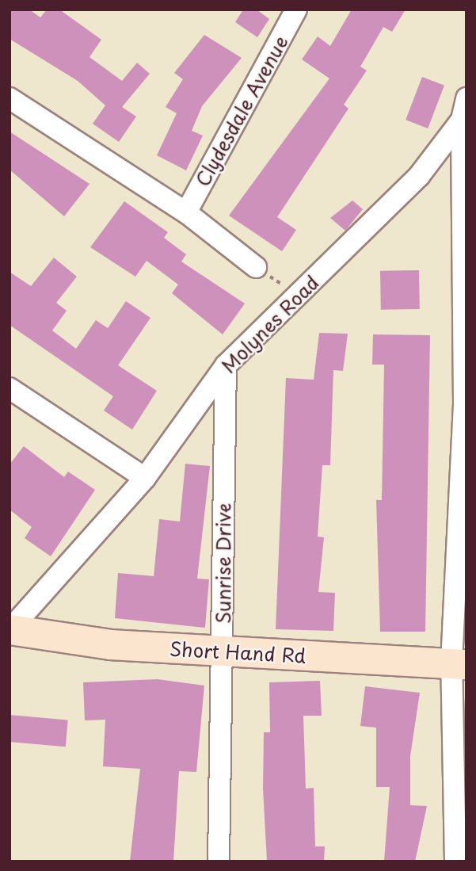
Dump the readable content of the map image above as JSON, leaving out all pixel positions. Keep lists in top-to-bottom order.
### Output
{
  "streets": {
    "main road": ["Short Hand Rd"],
    "street": ["Clydesdale Avenue", "Molynes Road", "Sunrise Drive"]
  },
  "crossings": [
    ["Molynes Road", "Sunrise Drive"],
    ["Molynes Road", "Short Hand Rd"],
    ["Sunrise Drive", "Short Hand Rd"]
  ]
}
